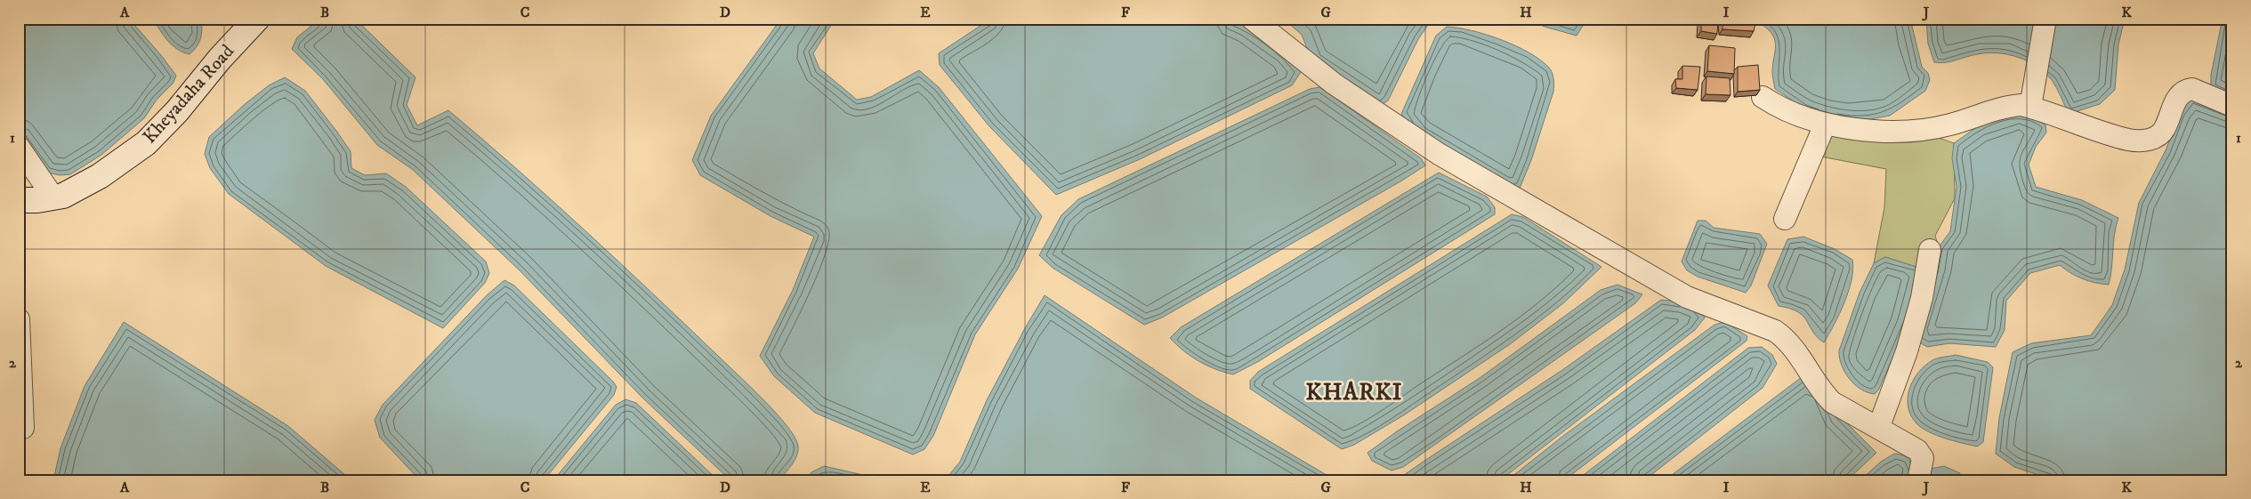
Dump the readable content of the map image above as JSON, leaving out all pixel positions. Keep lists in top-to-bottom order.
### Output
{
  "streets": {
    "main road": ["Kheyadaha Road"]
  },
  "districts": ["KHARKI"],
  "grid": {
    "columns": [
      "A",
      "B",
      "C",
      "D",
      "E",
      "F",
      "G",
      "H",
      "I",
      "J",
      "K"
    ],
    "rows": ["1", "2"]
  }
}
